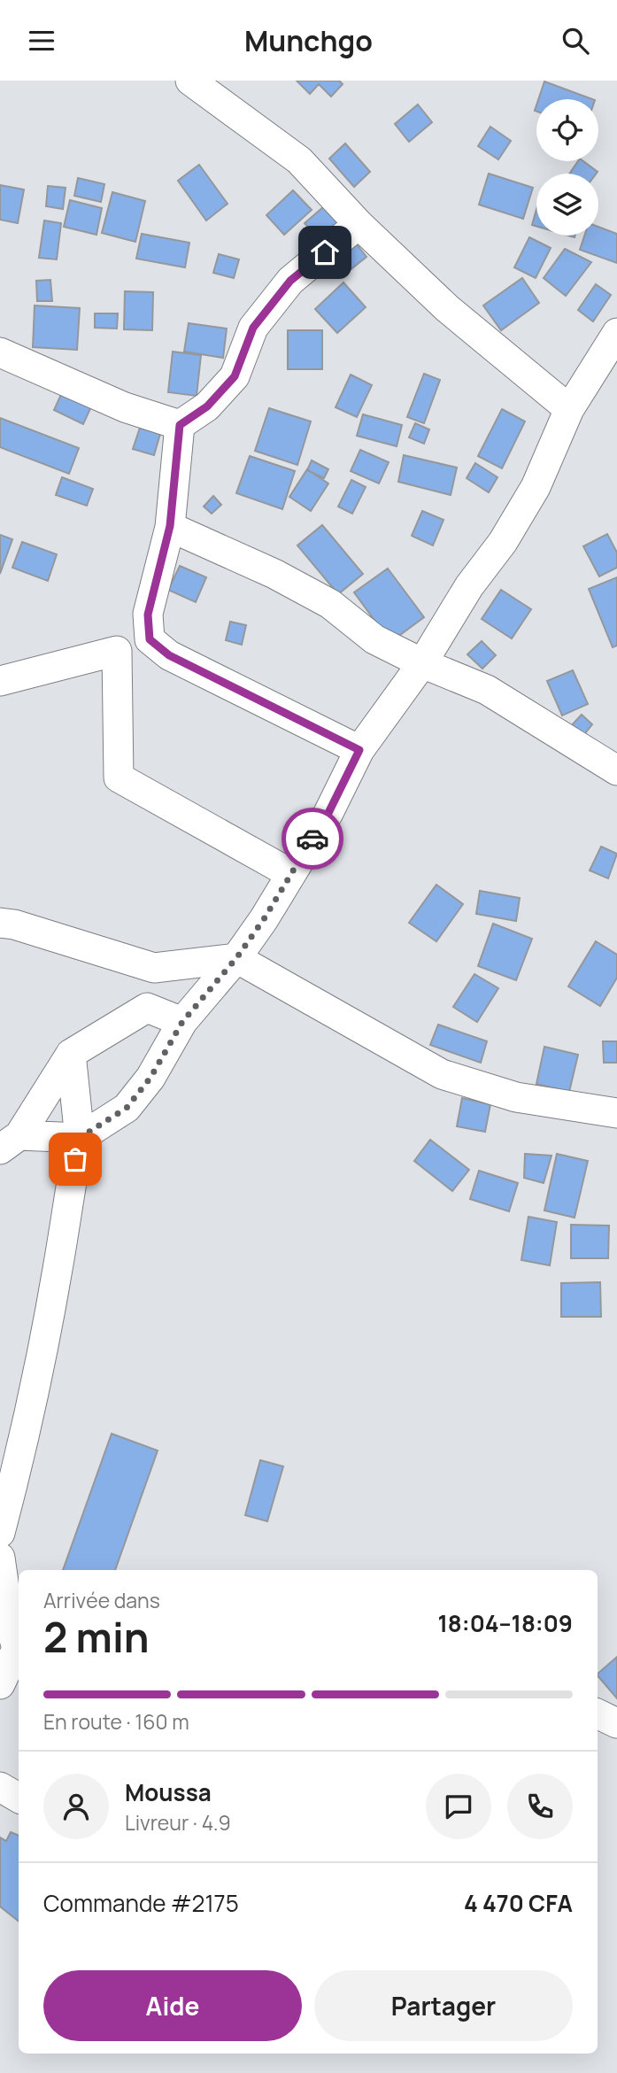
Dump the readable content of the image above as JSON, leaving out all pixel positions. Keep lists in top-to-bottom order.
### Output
{
  "page": {
    "header": "Munchgo",
    "heading": ["2 min", "Arrivée dans", "18:04–18:09"],
    "panel": [
      "Moussa",
      "Livreur · 4.9",
      "Commande #2175",
      "4 470 CFA"
    ],
    "bar": "En route · 160 m",
    "buttons": ["Aide", "Partager"]
  }
}
